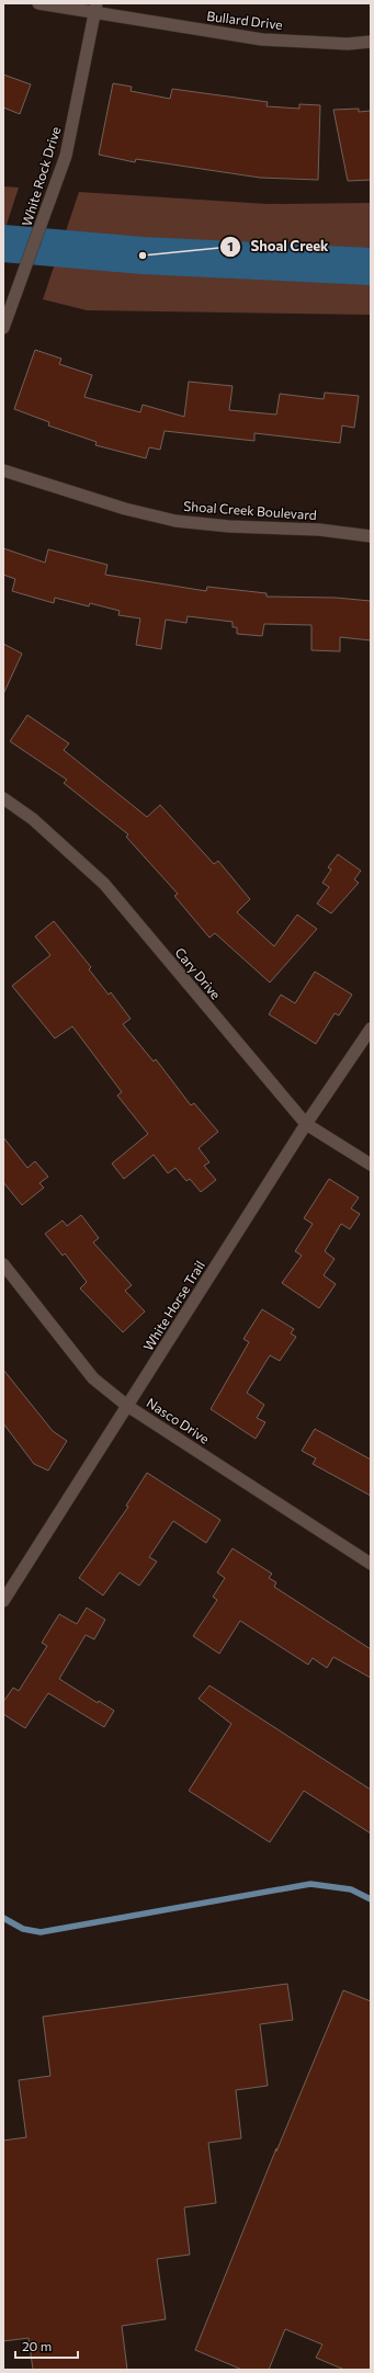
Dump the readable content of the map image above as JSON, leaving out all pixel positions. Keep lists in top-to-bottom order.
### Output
{
  "streets": {
    "street": [
      "Bullard Drive",
      "White Rock Drive",
      "Shoal Creek Boulevard",
      "Cary Drive",
      "White Horse Trail",
      "Nasco Drive"
    ]
  },
  "crossings": [
    ["Bullard Drive", "White Rock Drive"],
    ["Cary Drive", "White Horse Trail"],
    ["White Horse Trail", "Nasco Drive"]
  ],
  "places": ["Shoal Creek"],
  "scale_bar": "20 m"
}
